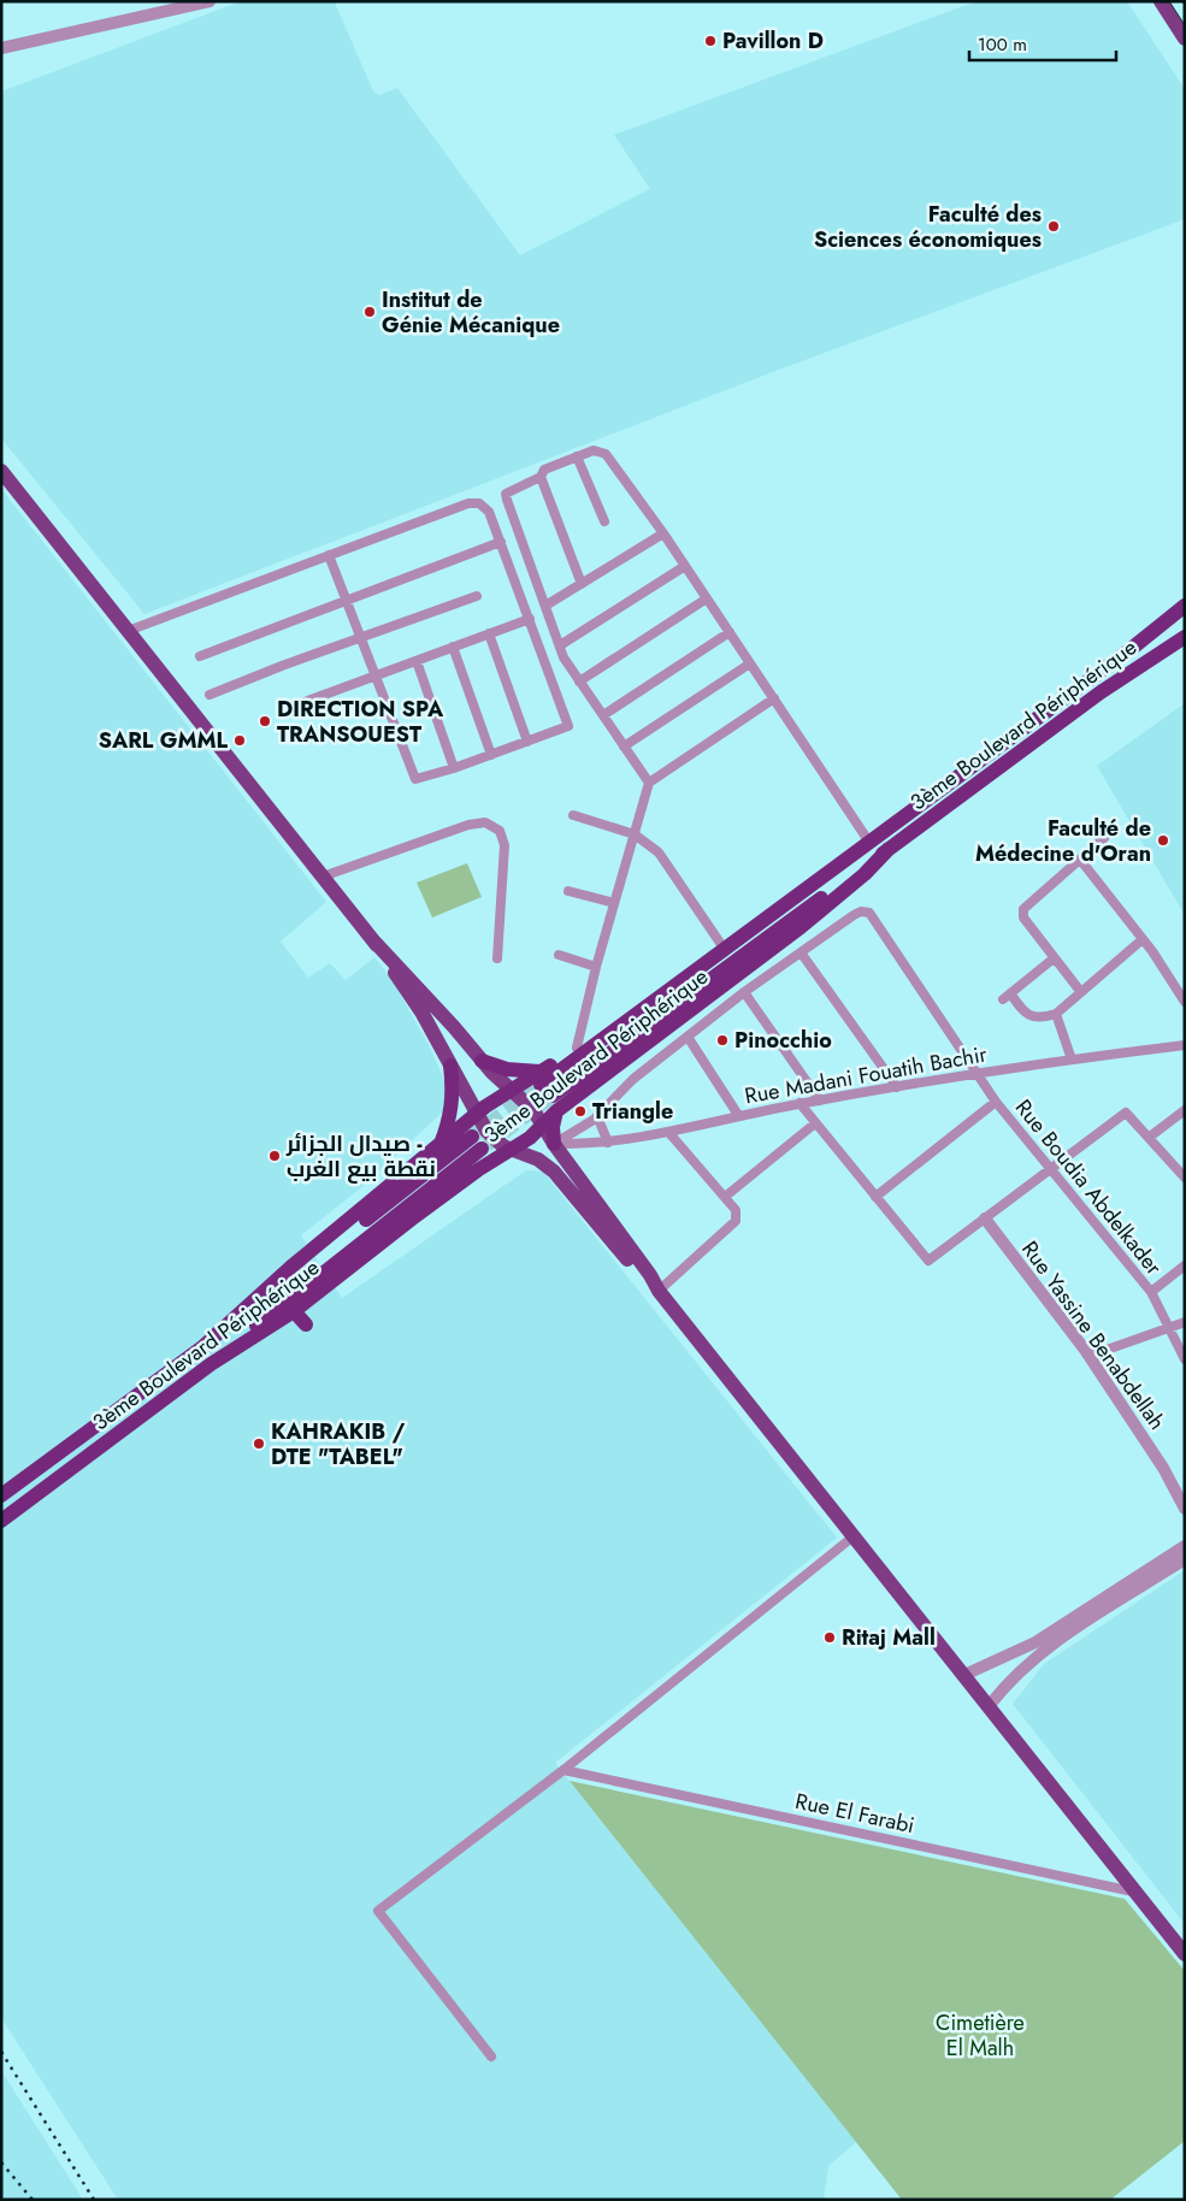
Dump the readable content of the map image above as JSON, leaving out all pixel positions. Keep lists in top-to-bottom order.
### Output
{
  "streets": {
    "highway": ["3ème Boulevard Périphérique"],
    "street": [
      "Rue Madani Fouatih Bachir",
      "Rue Boudia Abdelkader",
      "Rue Yassine Benabdellah",
      "Rue El Farabi"
    ]
  },
  "crossings": [
    ["Rue Madani Fouatih Bachir", "Rue Boudia Abdelkader"]
  ],
  "parks": ["Cimetière El Malh"],
  "places": [
    "Pavillon D",
    "Faculté des Sciences économiques",
    "Institut de Génie Mécanique",
    "DIRECTION SPA TRANSOUEST",
    "SARL GMML",
    "Faculté de Médecine d'Oran",
    "Pinocchio",
    "Triangle",
    "صيدال الجزائر - نقطة بيع الغرب",
    "KAHRAKIB / DTE \"TABEL\"",
    "Ritaj Mall"
  ],
  "scale_bar": "100 m"
}
